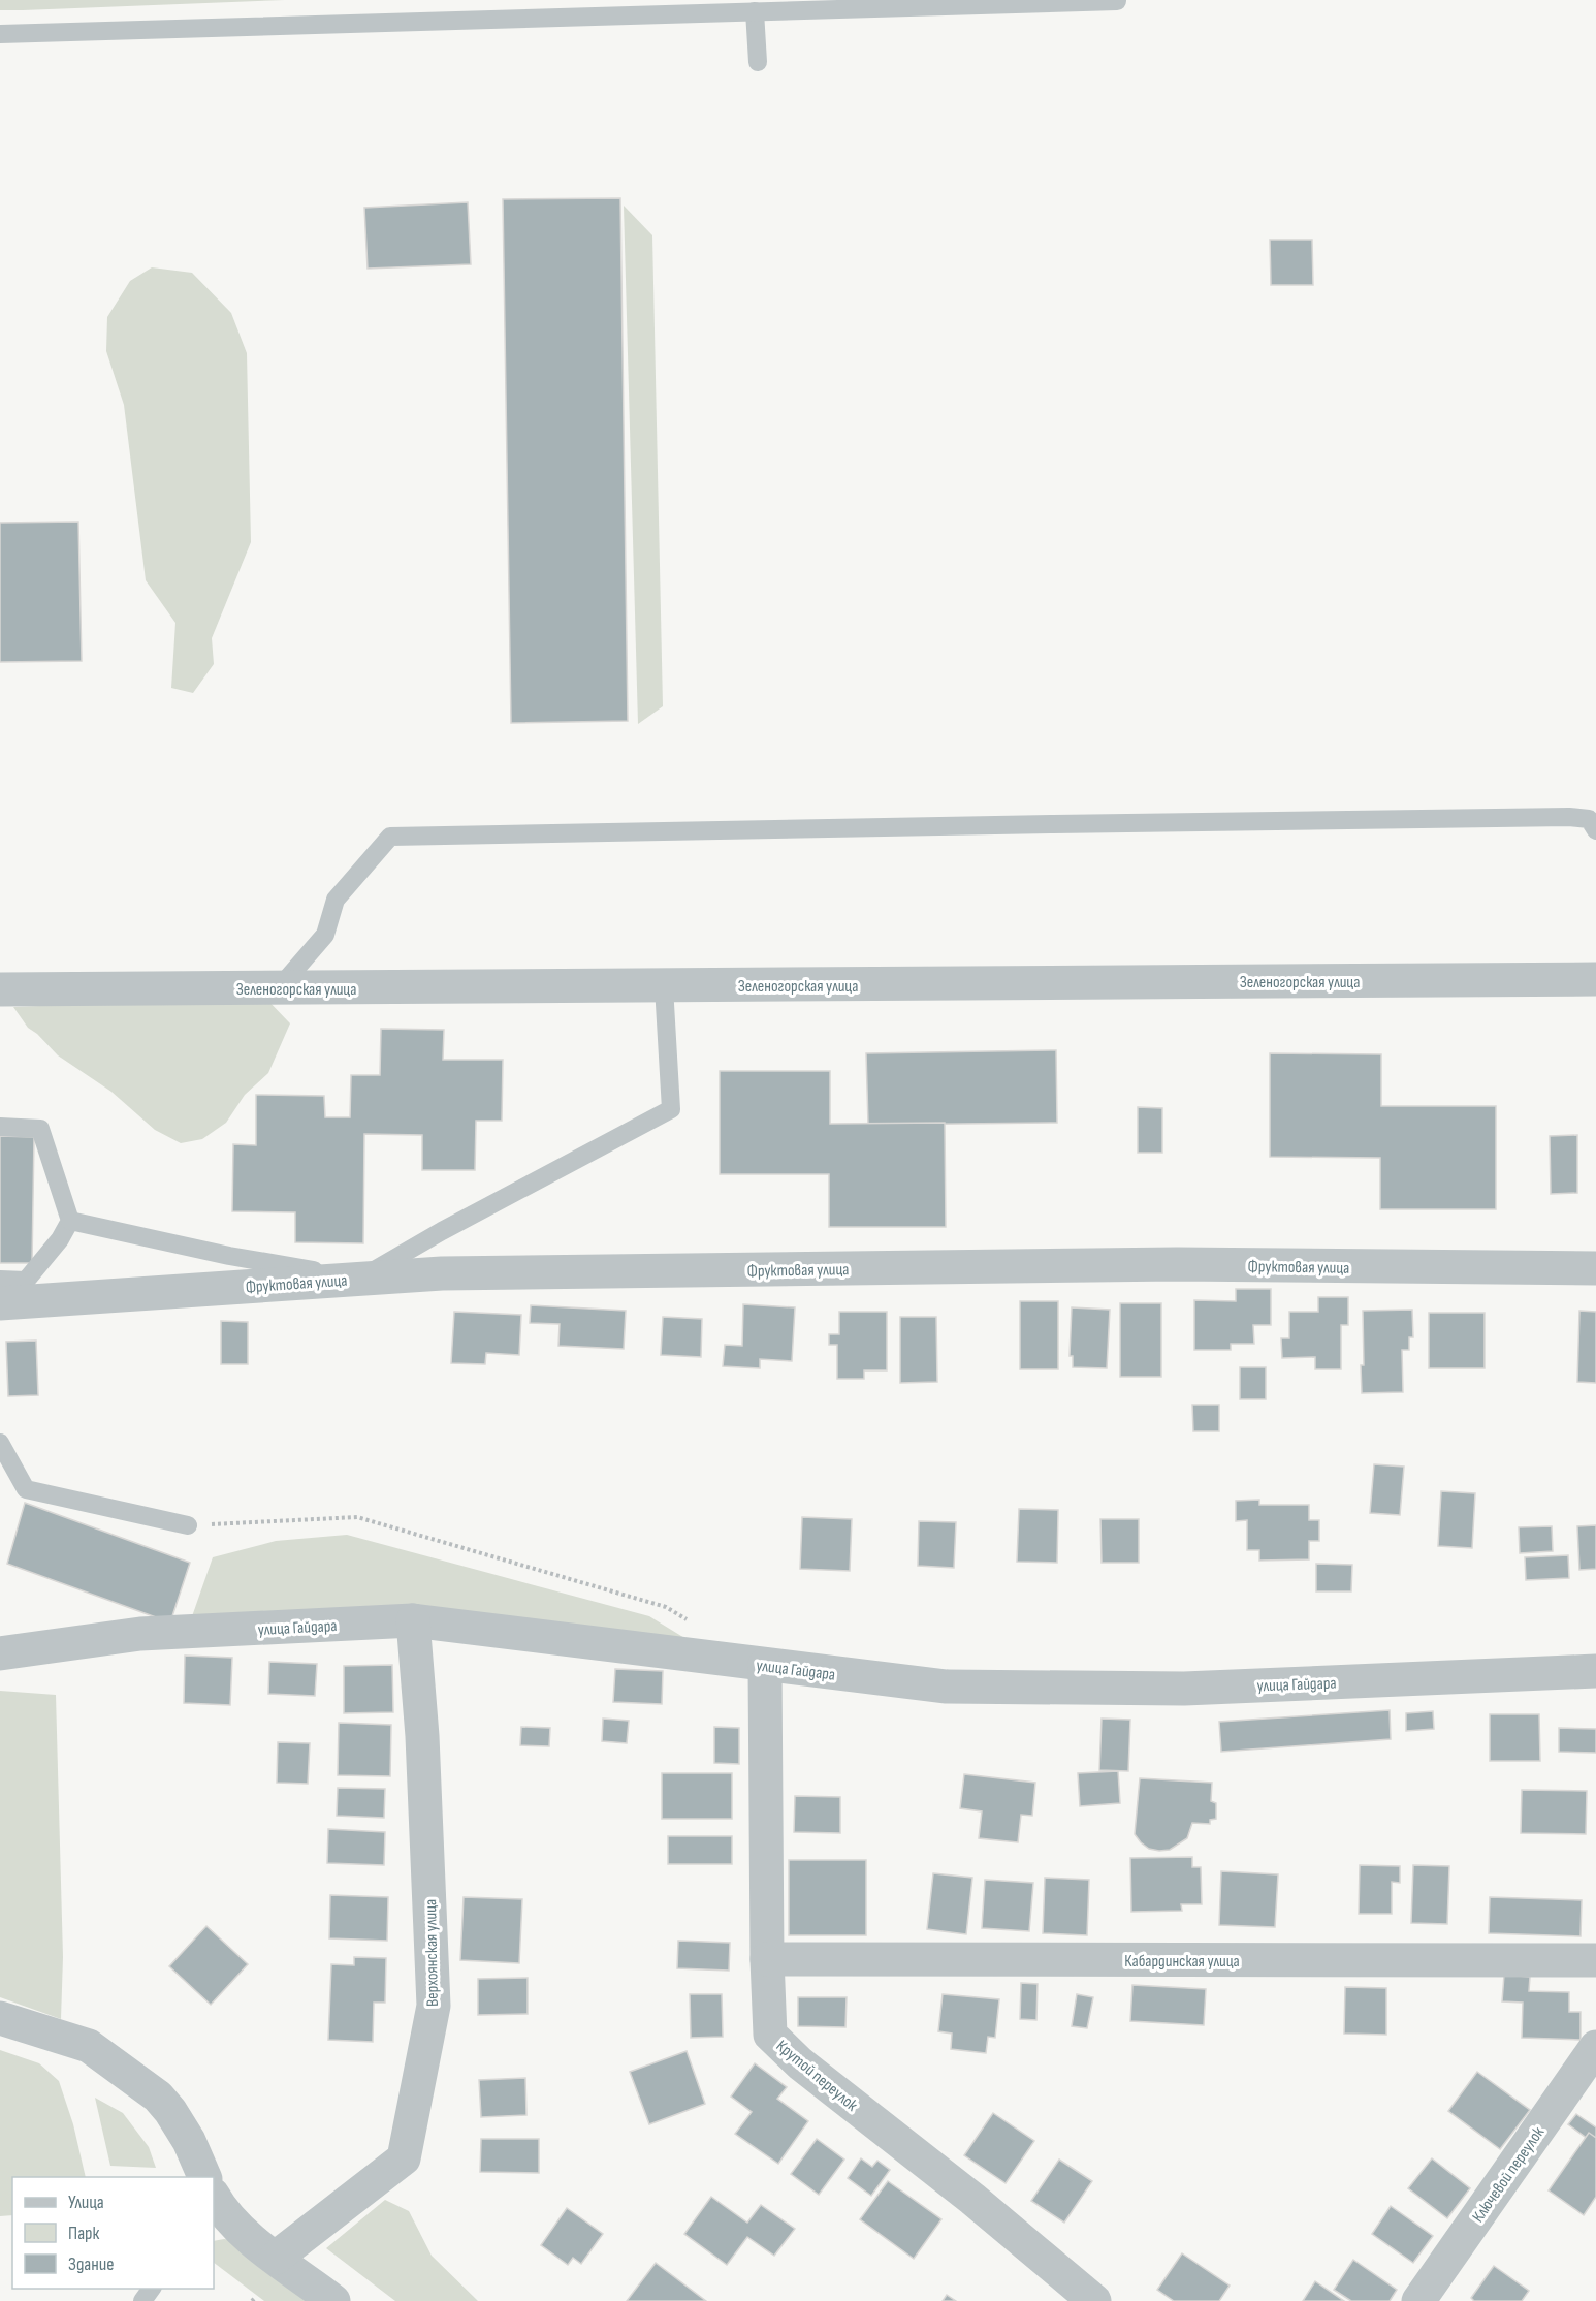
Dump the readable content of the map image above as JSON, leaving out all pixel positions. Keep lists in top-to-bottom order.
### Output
{
  "streets": {
    "street": [
      "Зеленогорская улица",
      "Фруктовая улица",
      "улица Гайдара",
      "Верхоянская улица",
      "Кабардинская улица",
      "Крутой переулок",
      "Ключевой переулок"
    ]
  },
  "crossings": [
    ["улица Гайдара", "Верхоянская улица"],
    ["улица Гайдара", "Крутой переулок"],
    ["Кабардинская улица", "Крутой переулок"]
  ],
  "legend": ["Улица", "Парк", "Здание"]
}
